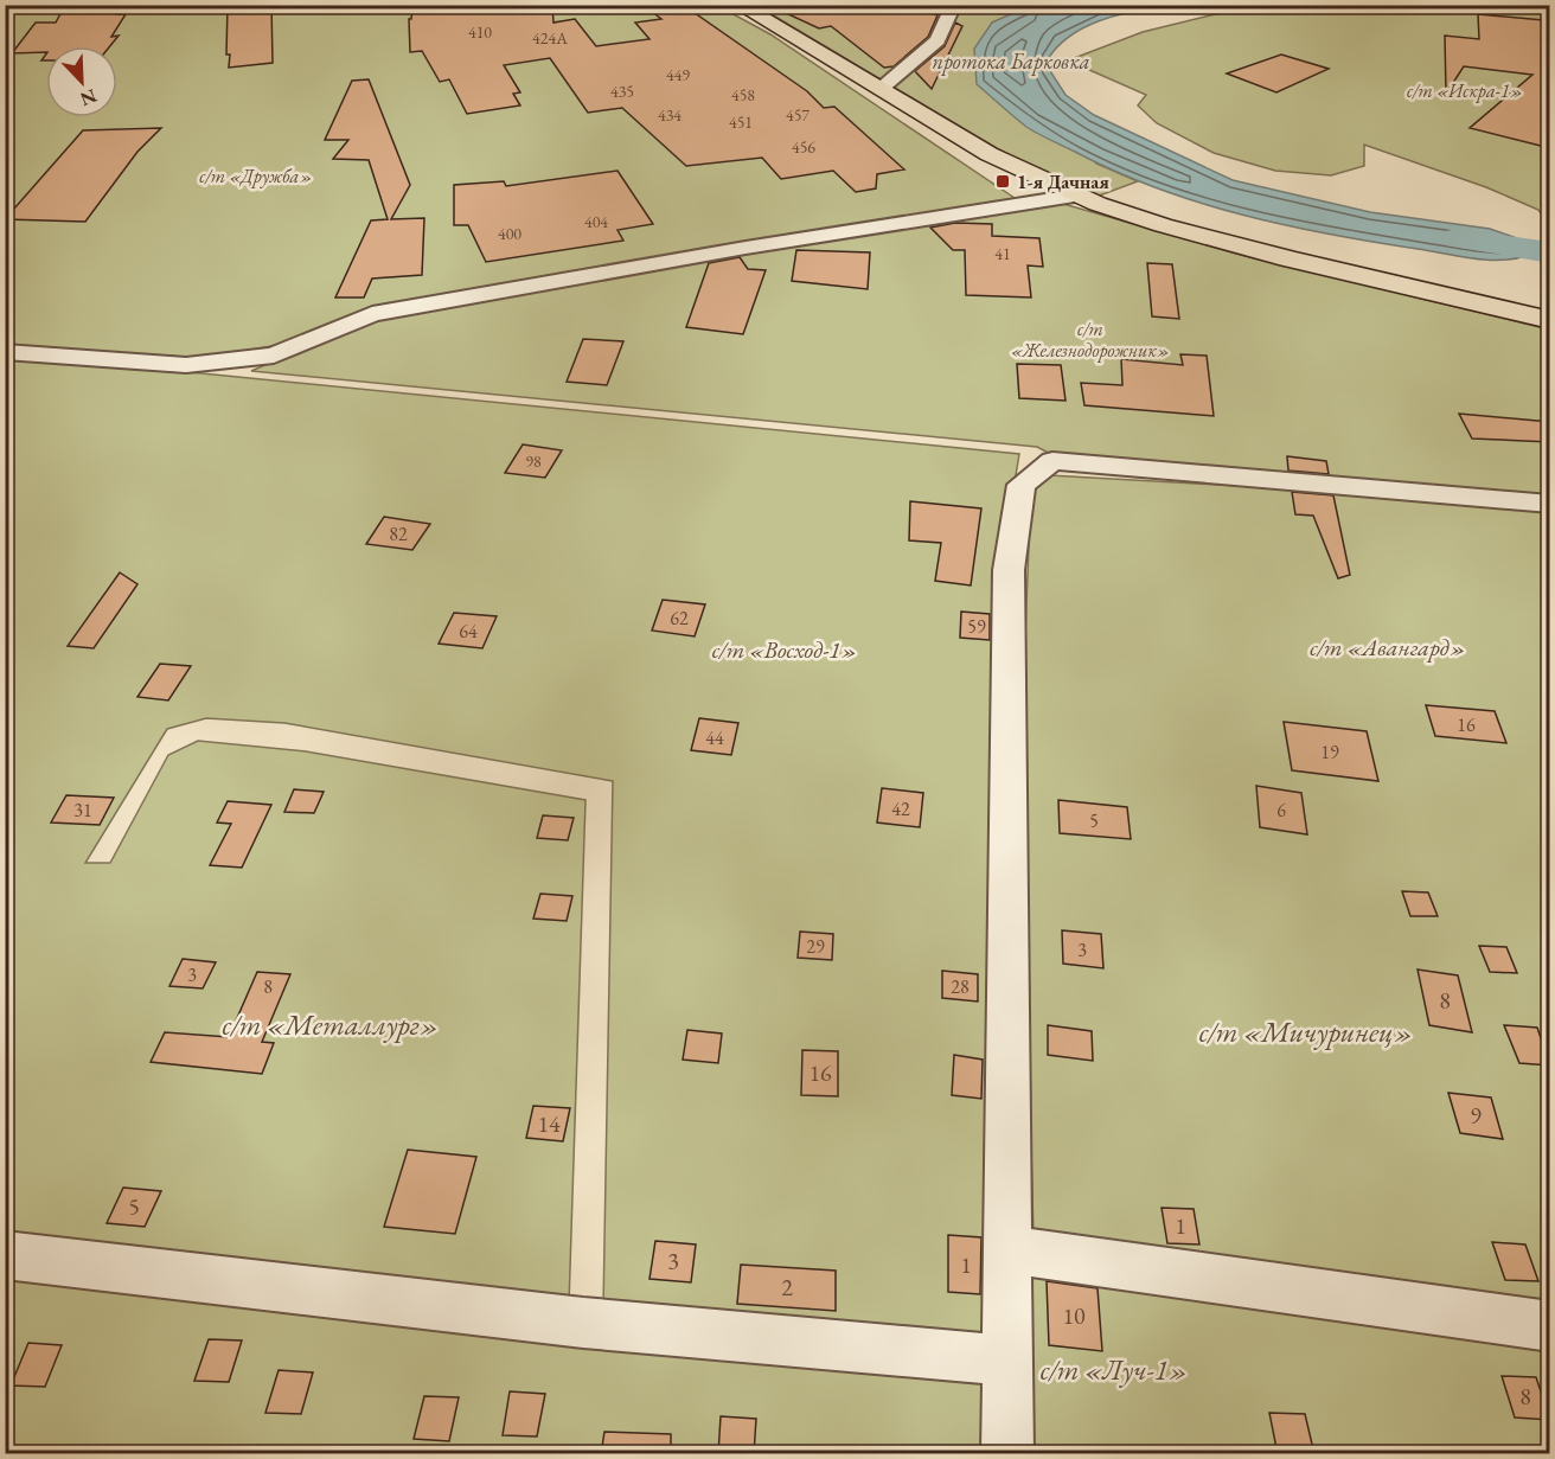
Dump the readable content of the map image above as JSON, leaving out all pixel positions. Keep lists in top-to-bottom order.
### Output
{
  "water": ["протока Барковка"],
  "parks": [
    "с/т «Искра-1»",
    "с/т «Дружба»",
    "с/т «Железнодорожник»",
    "с/т «Авангард»",
    "с/т «Восход-1»",
    "с/т «Металлург»",
    "с/т «Мичуринец»",
    "с/т «Луч-1»"
  ],
  "places": {
    "transit": ["1-я Дачная"]
  },
  "house_numbers": [
    "410",
    "424А",
    "449",
    "435",
    "458",
    "434",
    "457",
    "451",
    "456",
    "404",
    "400",
    "41",
    "98",
    "82",
    "62",
    "59",
    "64",
    "16",
    "44",
    "19",
    "42",
    "31",
    "6",
    "5",
    "29",
    "3",
    "3",
    "8",
    "28",
    "8",
    "16",
    "9",
    "14",
    "5",
    "1",
    "3",
    "1",
    "2",
    "10",
    "8"
  ],
  "north": "bottom right"
}
